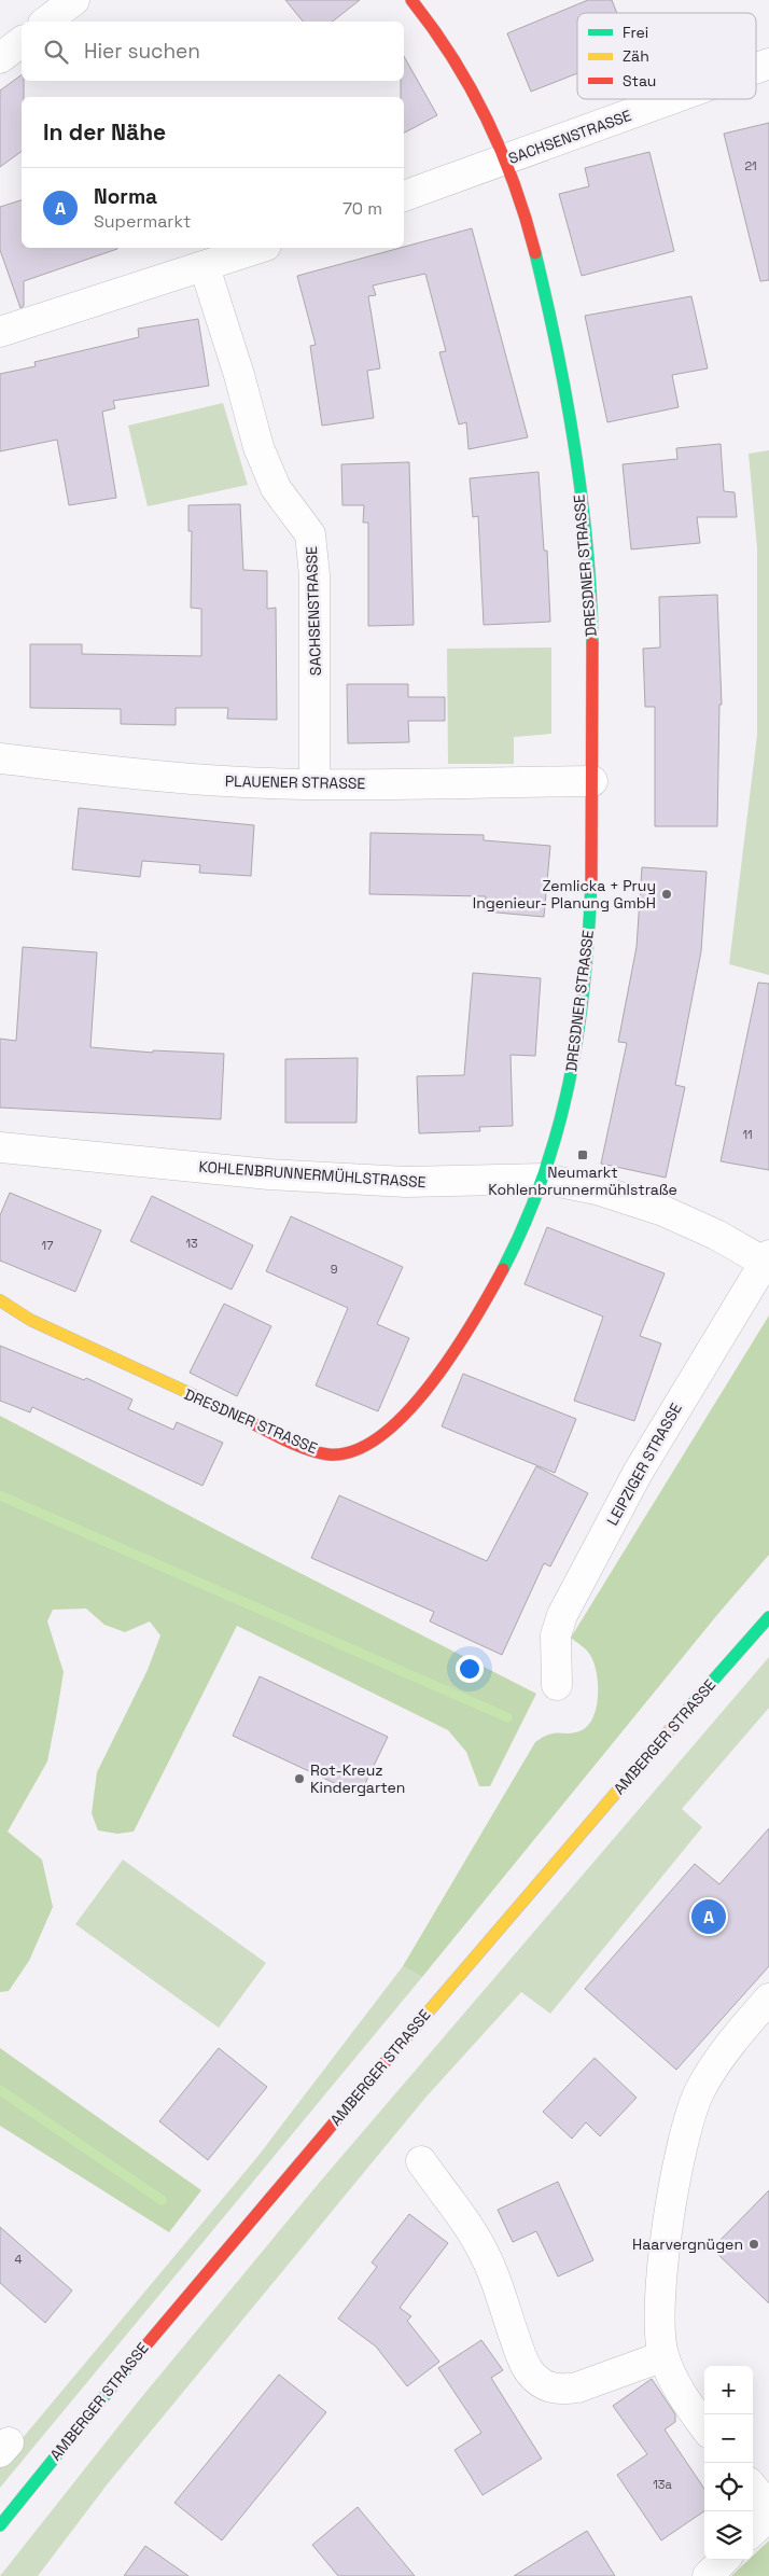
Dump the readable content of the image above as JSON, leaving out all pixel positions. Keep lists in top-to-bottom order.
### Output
{
  "streets": {
    "street": [
      "SACHSENSTRASSE",
      "DRESDNER STRASSE",
      "PLAUENER STRASSE",
      "KOHLENBRUNNERMÜHLSTRASSE",
      "LEIPZIGER STRASSE",
      "AMBERGER STRASSE"
    ]
  },
  "crossings": [
    ["SACHSENSTRASSE", "DRESDNER STRASSE"],
    ["SACHSENSTRASSE", "PLAUENER STRASSE"],
    ["DRESDNER STRASSE", "PLAUENER STRASSE"],
    ["DRESDNER STRASSE", "KOHLENBRUNNERMÜHLSTRASSE"],
    ["KOHLENBRUNNERMÜHLSTRASSE", "LEIPZIGER STRASSE"]
  ],
  "places": {
    "other": ["Zemlicka + Pruy Ingenieur- Planung GmbH", "Rot-Kreuz Kindergarten", "Haarvergnügen"],
    "transit": ["Neumarkt Kohlenbrunnermühlstraße"]
  },
  "house_numbers": [
    "21",
    "11",
    "13",
    "17",
    "9",
    "4",
    "13a"
  ],
  "legend": ["Frei", "Zäh", "Stau"],
  "page": {
    "search": "Hier suchen",
    "heading": "In der Nähe",
    "list": [
      {
        "mark": "A",
        "name": "Norma",
        "note": "Supermarkt",
        "value": "70 m"
      }
    ],
    "pins": "A",
    "map_buttons": ["+", "−"]
  }
}
